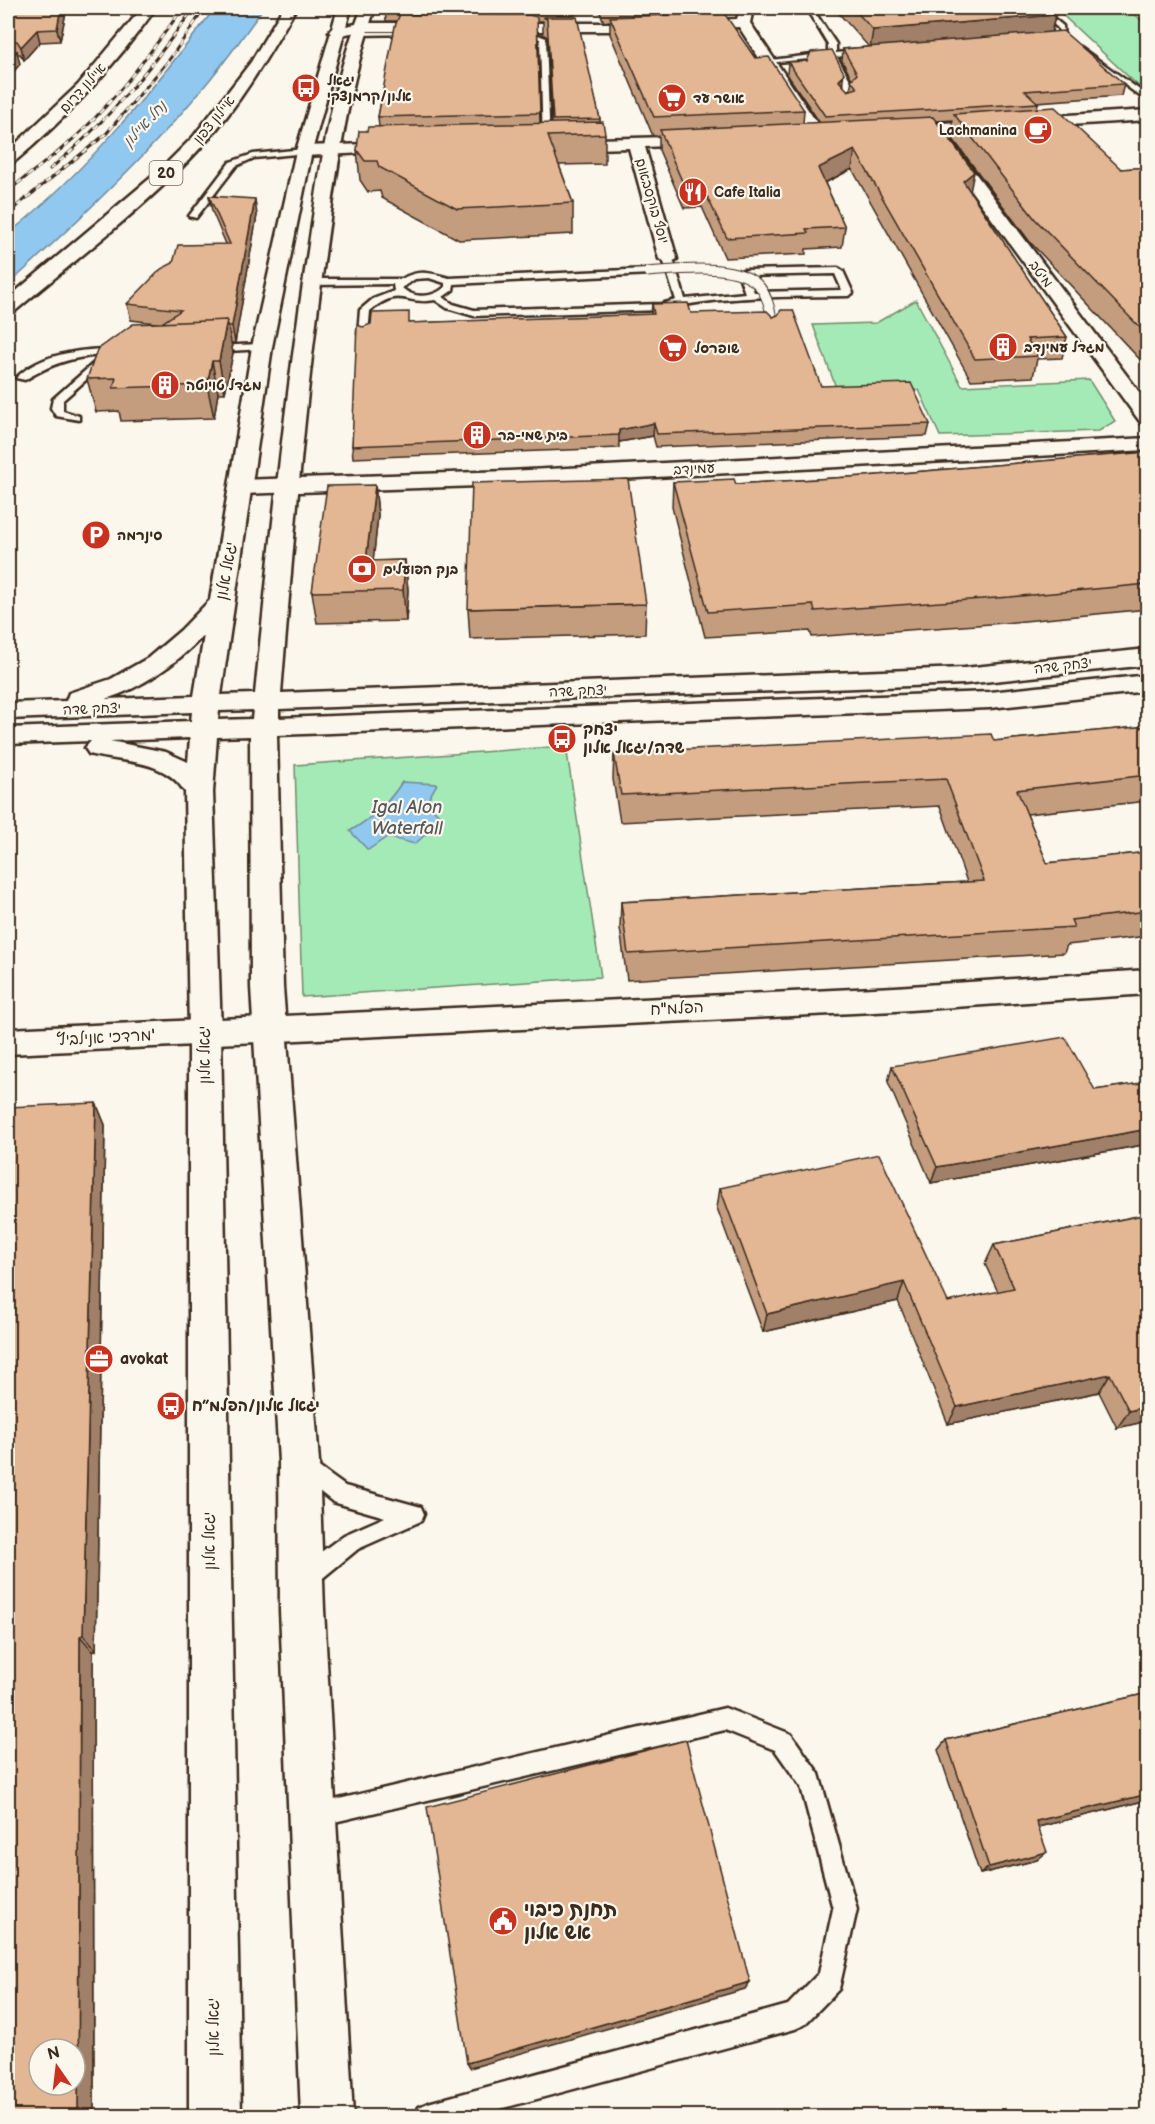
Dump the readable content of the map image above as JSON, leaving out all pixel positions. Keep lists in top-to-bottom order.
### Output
{
  "streets": {
    "main road": [
      "איילון דרום",
      "איילון צפון",
      "20",
      "יוסף בוקסבאום",
      "מיטב",
      "עמינדב",
      "יגאל אלון",
      "יצחק שדה",
      "הפלמ\"ח",
      "מרדכי אנילביץ'"
    ]
  },
  "crossings": [
    ["עמינדב", "יגאל אלון"],
    ["יגאל אלון", "יצחק שדה"],
    ["יגאל אלון", "הפלמ\"ח"],
    ["יגאל אלון", "מרדכי אנילביץ'"],
    ["הפלמ\"ח", "מרדכי אנילביץ'"]
  ],
  "water": ["נחל איילון", "Igal Alon Waterfall"],
  "places": {
    "bus stop": ["יגאל אלון/קרמנצקי", "יצחק שדה/יגאל אלון", "יגאל אלון/הפלמ״ח"],
    "supermarket": ["אושר עד", "שופרסל"],
    "cafe": ["Lachmanina"],
    "restaurant": ["Cafe Italia"],
    "building": ["מגדל עמינדב", "מגדל טויוטה", "בית שמי-בר"],
    "parking": ["סינרמה"],
    "bank": ["בנק הפועלים"],
    "office": ["avokat"],
    "public building": ["תחנת כיבוי אש אלון"]
  },
  "north": "top"
}
